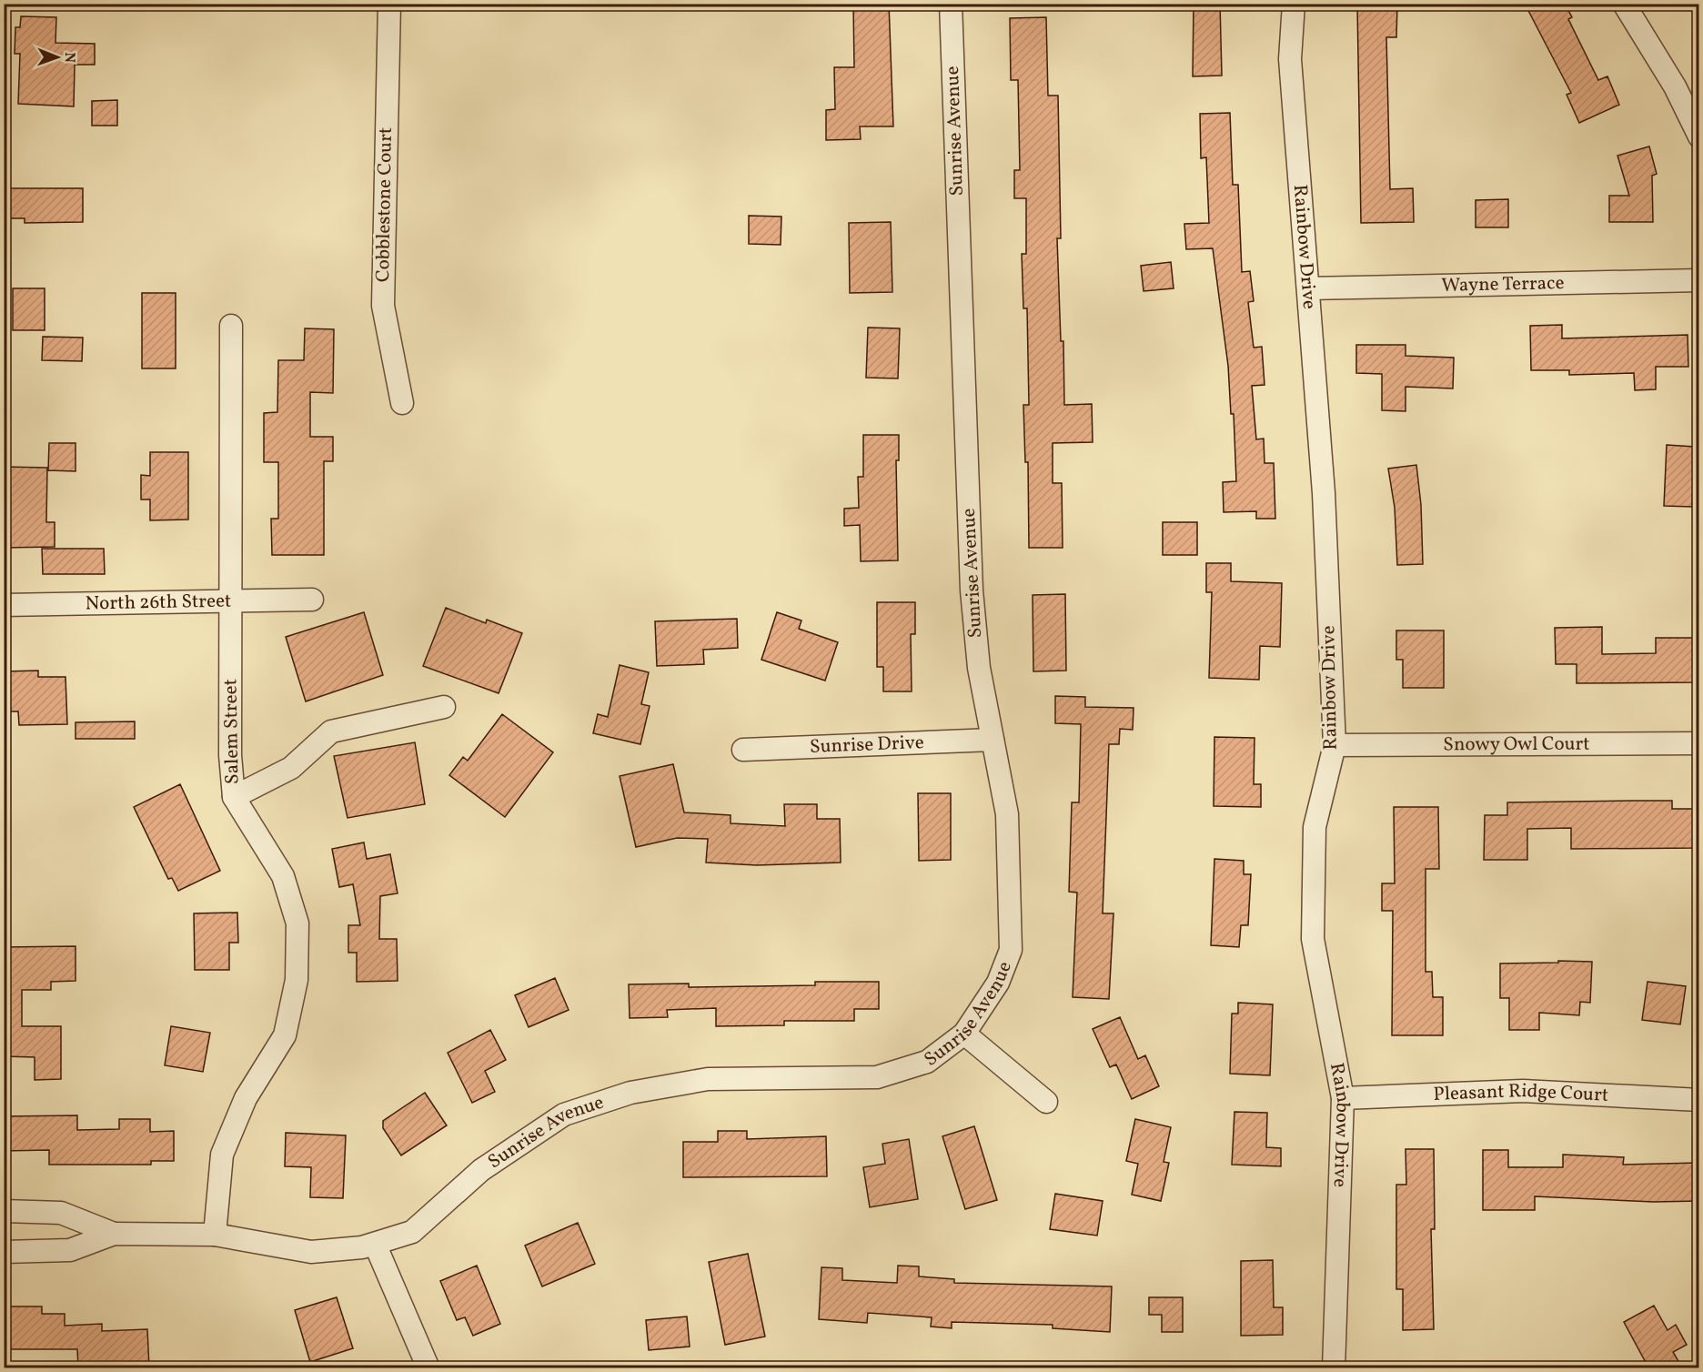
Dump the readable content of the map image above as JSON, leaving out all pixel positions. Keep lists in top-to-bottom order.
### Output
{
  "streets": {
    "street": [
      "Sunrise Avenue",
      "Cobblestone Court",
      "Rainbow Drive",
      "Wayne Terrace",
      "North 26th Street",
      "Salem Street",
      "Snowy Owl Court",
      "Sunrise Drive",
      "Pleasant Ridge Court"
    ]
  },
  "crossings": [
    ["Sunrise Avenue", "Salem Street"],
    ["Sunrise Avenue", "Sunrise Drive"],
    ["Rainbow Drive", "Wayne Terrace"],
    ["Rainbow Drive", "Snowy Owl Court"],
    ["Rainbow Drive", "Pleasant Ridge Court"],
    ["North 26th Street", "Salem Street"]
  ],
  "north": "right"
}
